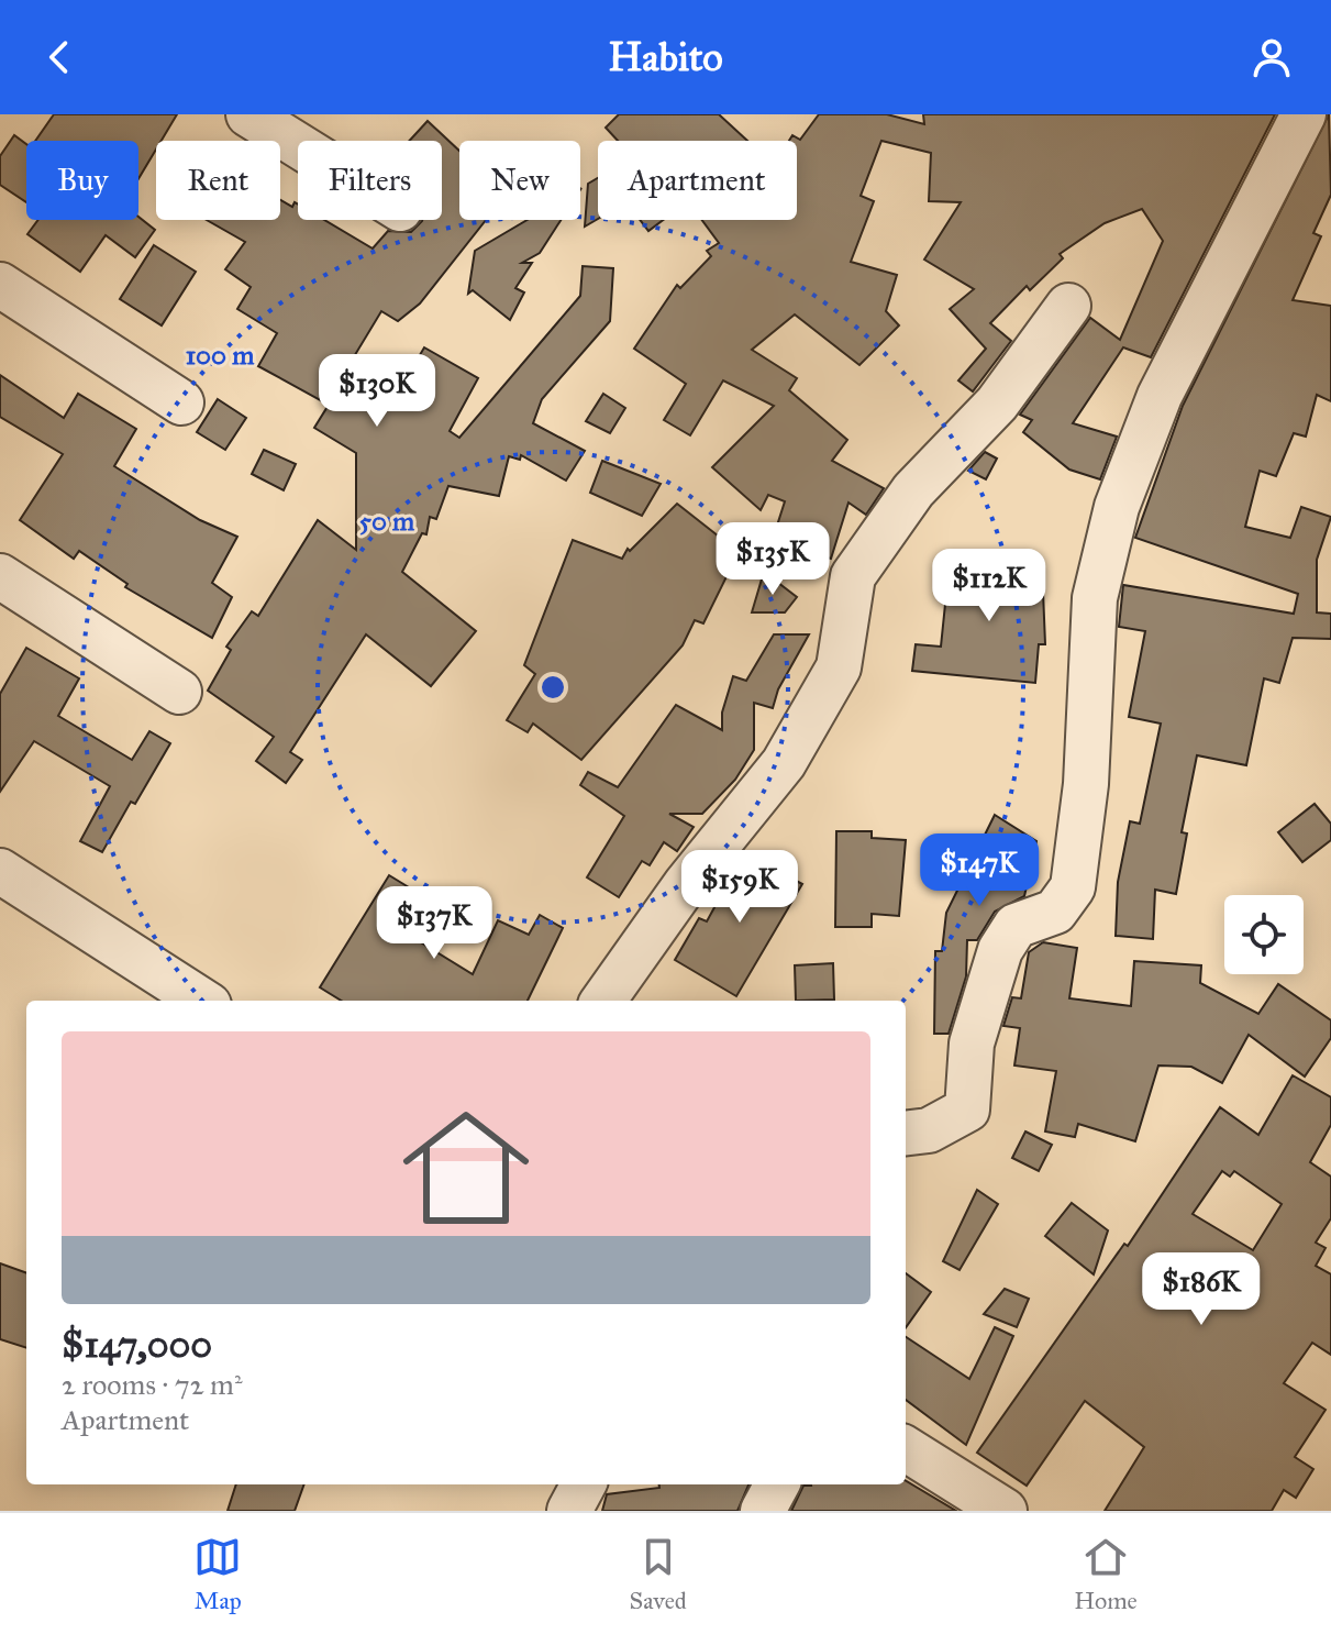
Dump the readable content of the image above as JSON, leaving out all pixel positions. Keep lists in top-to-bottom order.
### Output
{
  "page": {
    "header": "Habito",
    "chip": [
      "Buy",
      "Rent",
      "Filters",
      "New",
      "Apartment"
    ],
    "price": [
      "$130K",
      "$135K",
      "$112K",
      "$147K",
      "$159K",
      "$137K",
      "$186K"
    ],
    "list": [
      {
        "name": "$147,000",
        "note": "2 rooms · 72 m² · Apartment"
      }
    ],
    "tabs": ["Map", "Saved", "Home"]
  },
  "rings": ["100 m", "50 m"]
}
